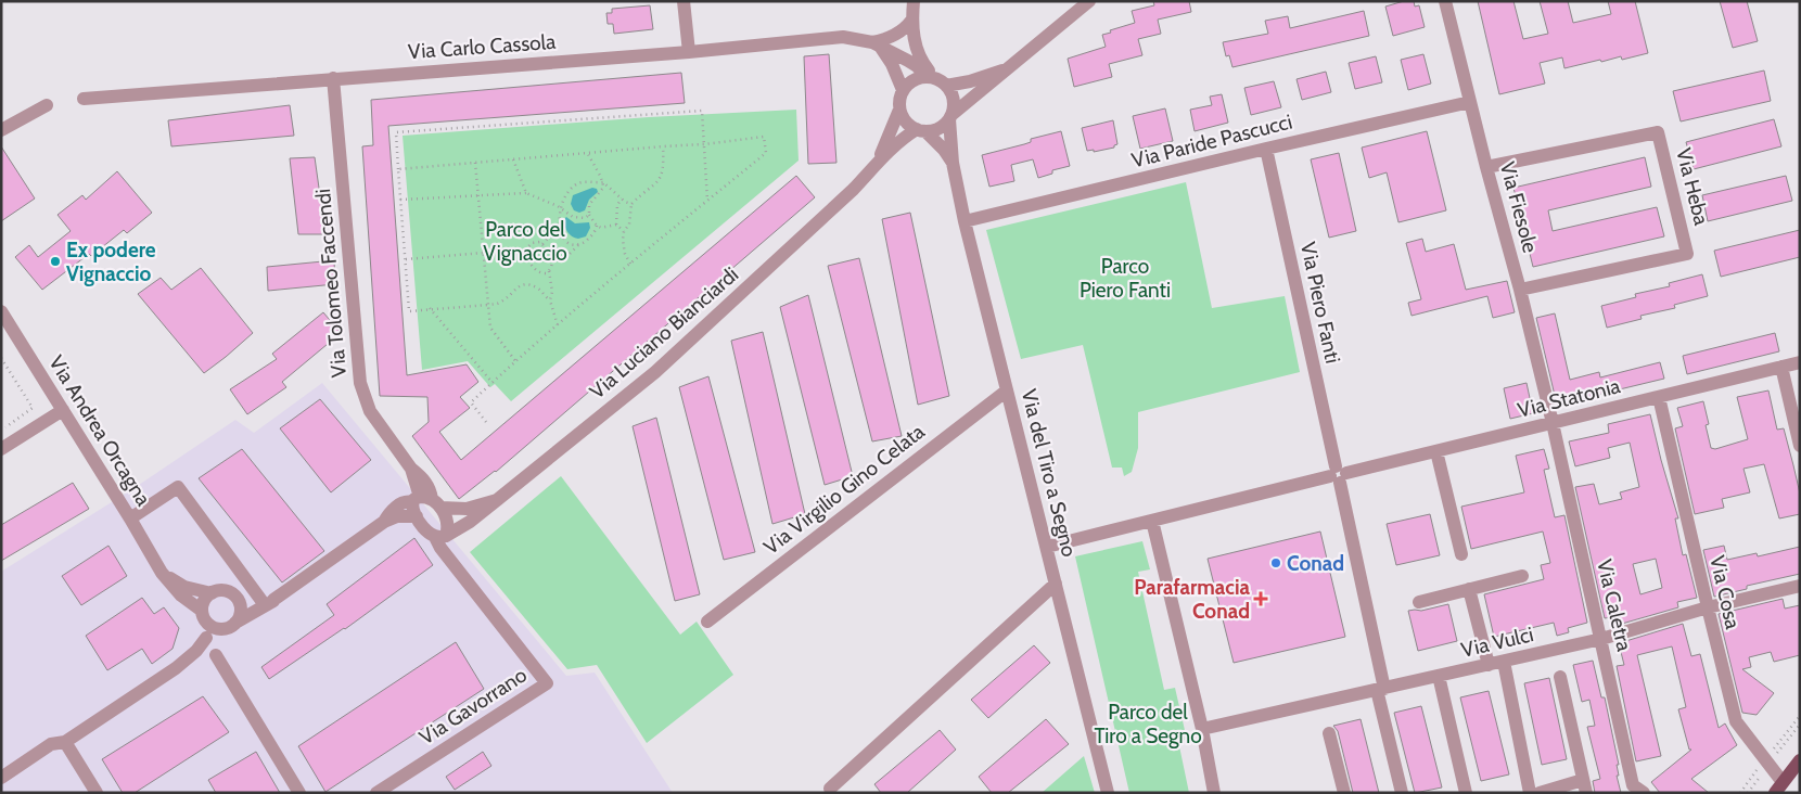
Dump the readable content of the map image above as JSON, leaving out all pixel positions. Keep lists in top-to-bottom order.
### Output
{
  "streets": {
    "street": [
      "Via Carlo Cassola",
      "Via Paride Pascucci",
      "Via Heba",
      "Via Fiesole",
      "Via Tolomeo Faccendi",
      "Via Piero Fanti",
      "Via Luciano Bianciardi",
      "Via Statonia",
      "Via Andrea Orcagna",
      "Via del Tiro a Segno",
      "Via Virgilio Gino Celata",
      "Via Cosa",
      "Via Caletra",
      "Via Vulci",
      "Via Gavorrano"
    ]
  },
  "crossings": [
    ["Via Carlo Cassola", "Via Tolomeo Faccendi"],
    ["Via Carlo Cassola", "Via del Tiro a Segno"],
    ["Via Paride Pascucci", "Via Fiesole"],
    ["Via Paride Pascucci", "Via Piero Fanti"],
    ["Via Paride Pascucci", "Via del Tiro a Segno"],
    ["Via Heba", "Via Fiesole"],
    ["Via Fiesole", "Via Statonia"],
    ["Via Fiesole", "Via Caletra"],
    ["Via Tolomeo Faccendi", "Via Luciano Bianciardi"],
    ["Via Piero Fanti", "Via Statonia"],
    ["Via Piero Fanti", "Via Vulci"],
    ["Via Luciano Bianciardi", "Via Gavorrano"],
    ["Via Statonia", "Via del Tiro a Segno"],
    ["Via Statonia", "Via Cosa"],
    ["Via Statonia", "Via Caletra"],
    ["Via del Tiro a Segno", "Via Virgilio Gino Celata"],
    ["Via Cosa", "Via Vulci"],
    ["Via Caletra", "Via Vulci"]
  ],
  "parks": ["Parco del Vignaccio", "Parco Piero Fanti", "Parco del Tiro a Segno"],
  "places": {
    "other": ["Ex podere Vignaccio", "Conad"],
    "health": ["Parafarmacia Conad"]
  }
}
